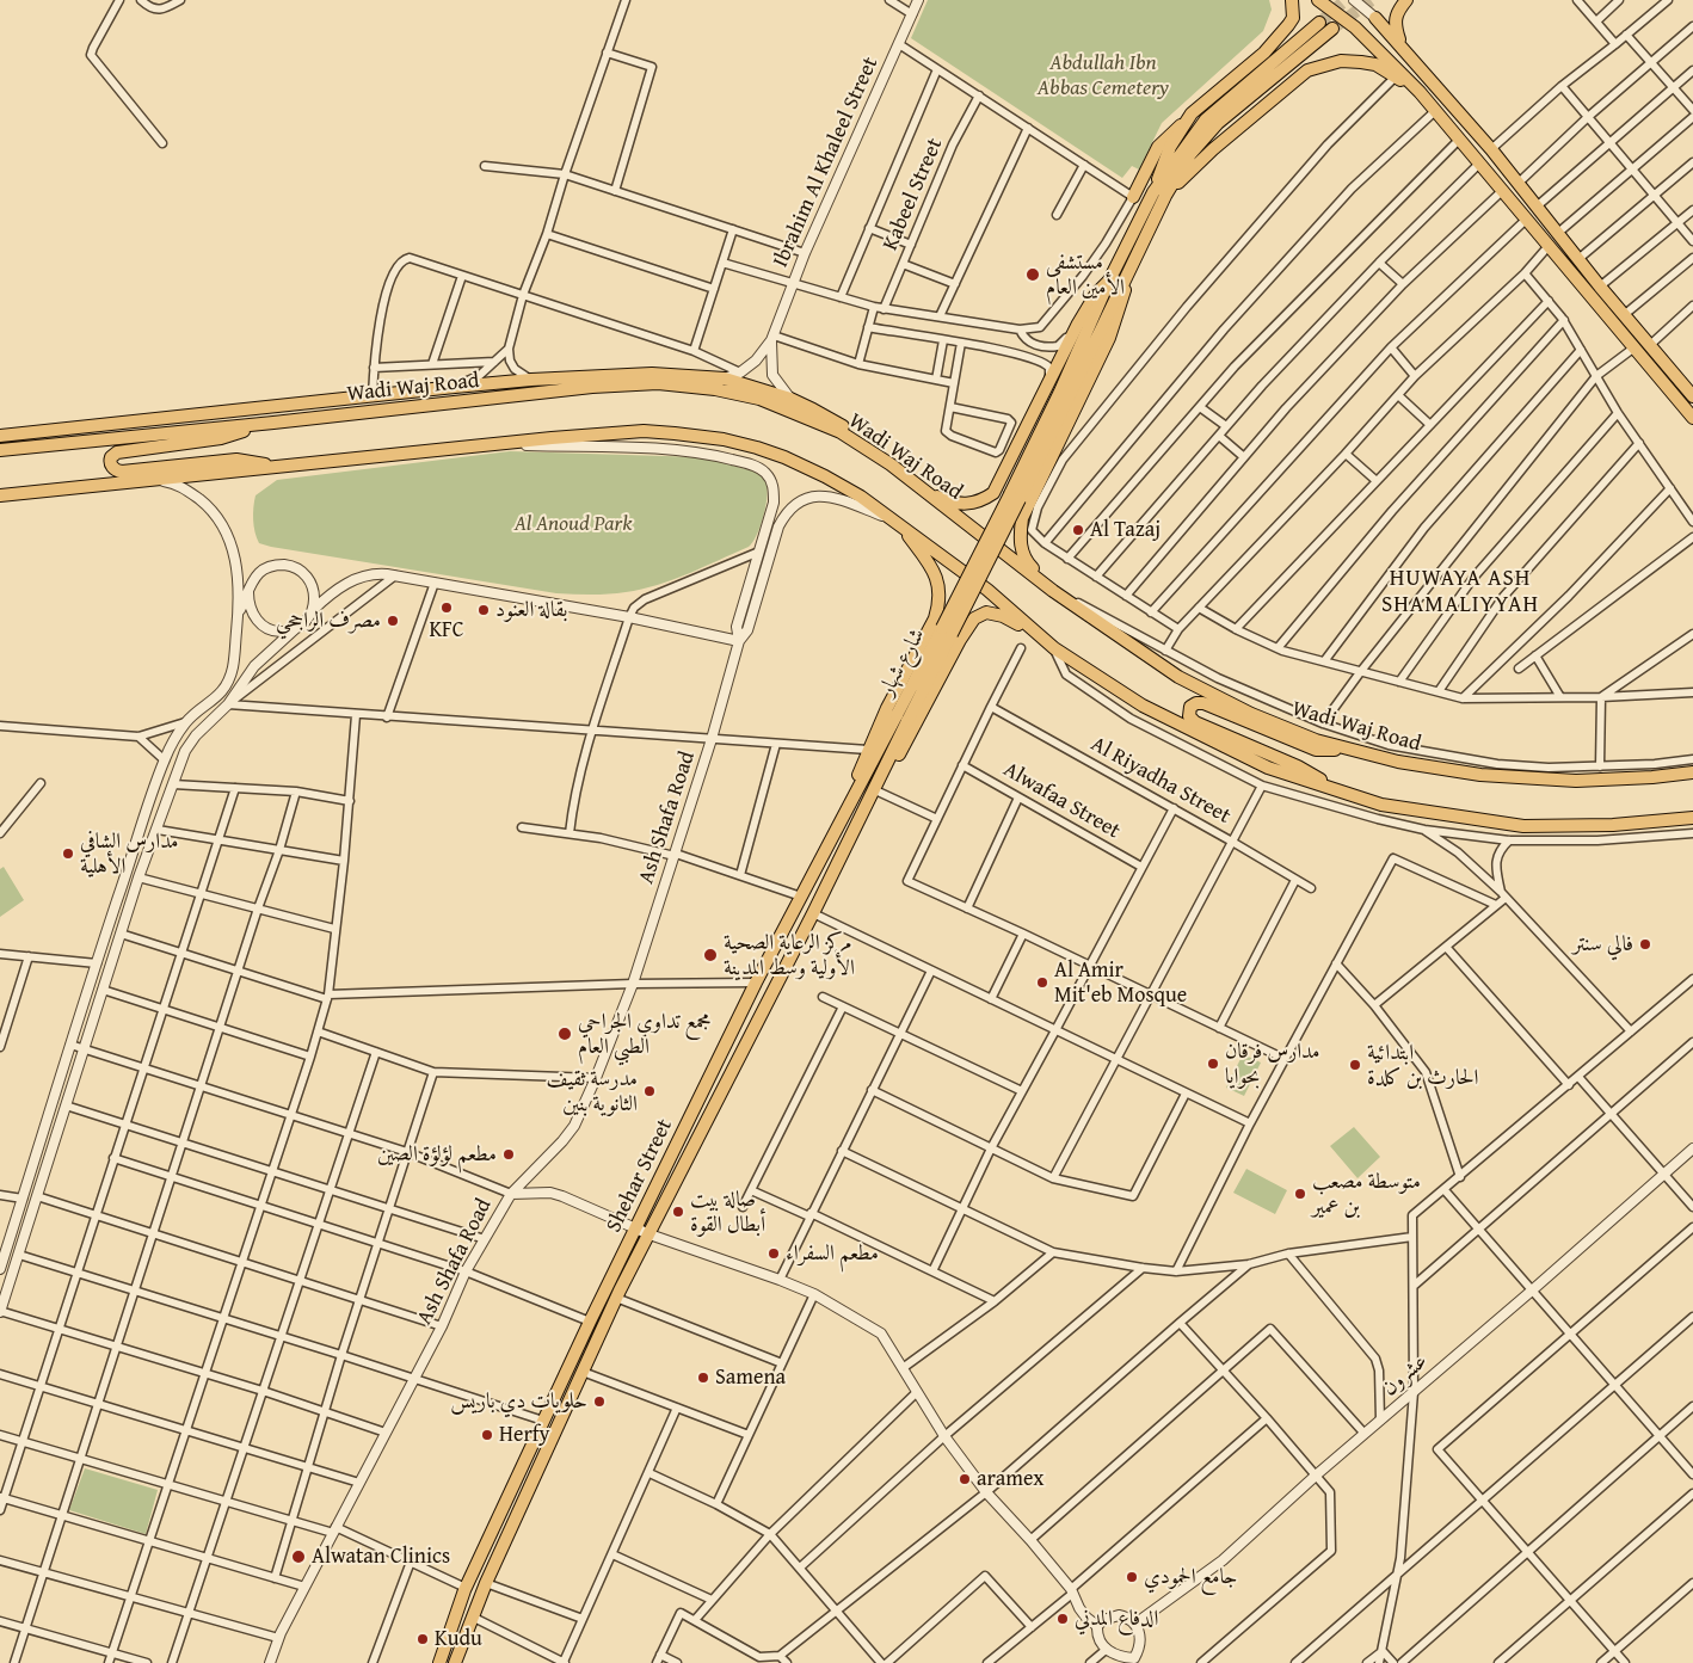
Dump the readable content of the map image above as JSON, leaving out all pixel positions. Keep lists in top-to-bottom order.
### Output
{
  "streets": {
    "main road": ["Wadi Waj Road", "Shehar Street"],
    "street": [
      "Ibrahim Al Khaleel Street",
      "Kabeel Street",
      "Al Riyadha Street",
      "Alwafaa Street",
      "Ash Shafa Road",
      "عشرون"
    ]
  },
  "districts": ["HUWAYA ASH SHAMALIYYAH"],
  "parks": ["Abdullah Ibn Abbas Cemetery", "Al Anoud Park"],
  "places": [
    "مستشفى الأمين العام",
    "Al Tazaj",
    "KFC",
    "بقالة العنود",
    "مصرف الراجحي",
    "مدارس الشافي الأهلية",
    "فالي سنتر",
    "مركز الرعاية الصحية الأولية وسط المدينة",
    "Al Amir Mit'eb Mosque",
    "مجمع تداوي الجراحي الطبي العام",
    "مدارس فرقان بحوايا",
    "ابتدائية الحارث بن كلدة",
    "مدرسة ثقيف الثانوية بنين",
    "مطعم لؤلؤة الصين",
    "متوسطة مصعب بن عمير",
    "صالة بيت أبطال القوة",
    "مطعم السفراء",
    "Samena",
    "حلويات دي باريس",
    "Herfy",
    "aramex",
    "Alwatan Clinics",
    "جامع الحمودي",
    "الدفاع المدني",
    "Kudu"
  ]
}
